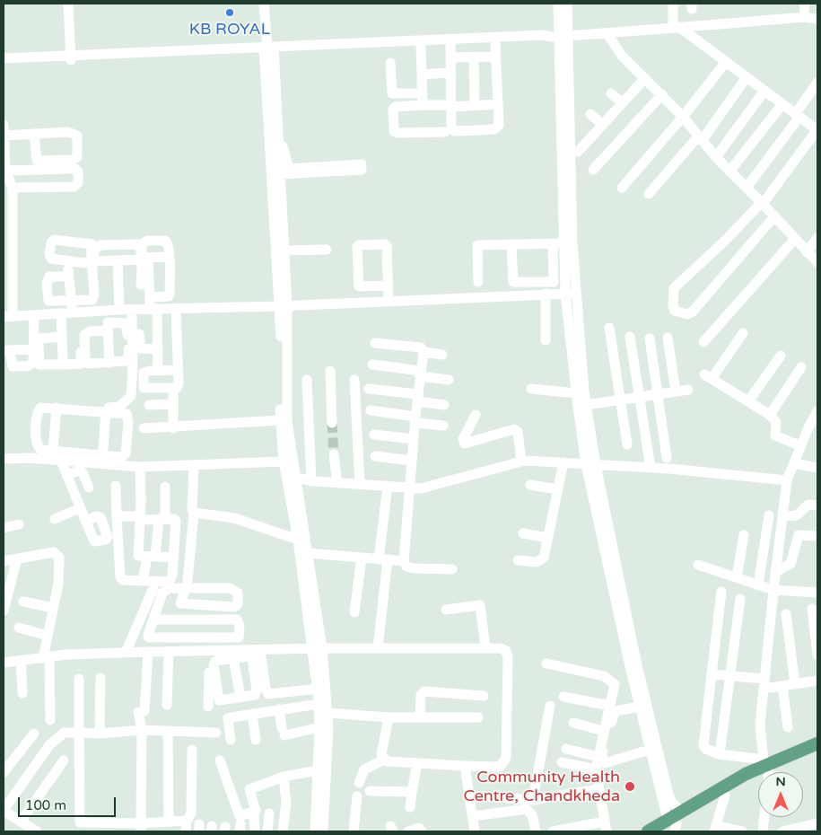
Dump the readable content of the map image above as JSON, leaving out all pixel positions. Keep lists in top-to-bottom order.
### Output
{
  "places": ["KB ROYAL", "Community Health Centre, Chandkheda"],
  "scale_bar": "100 m",
  "north": "top"
}
